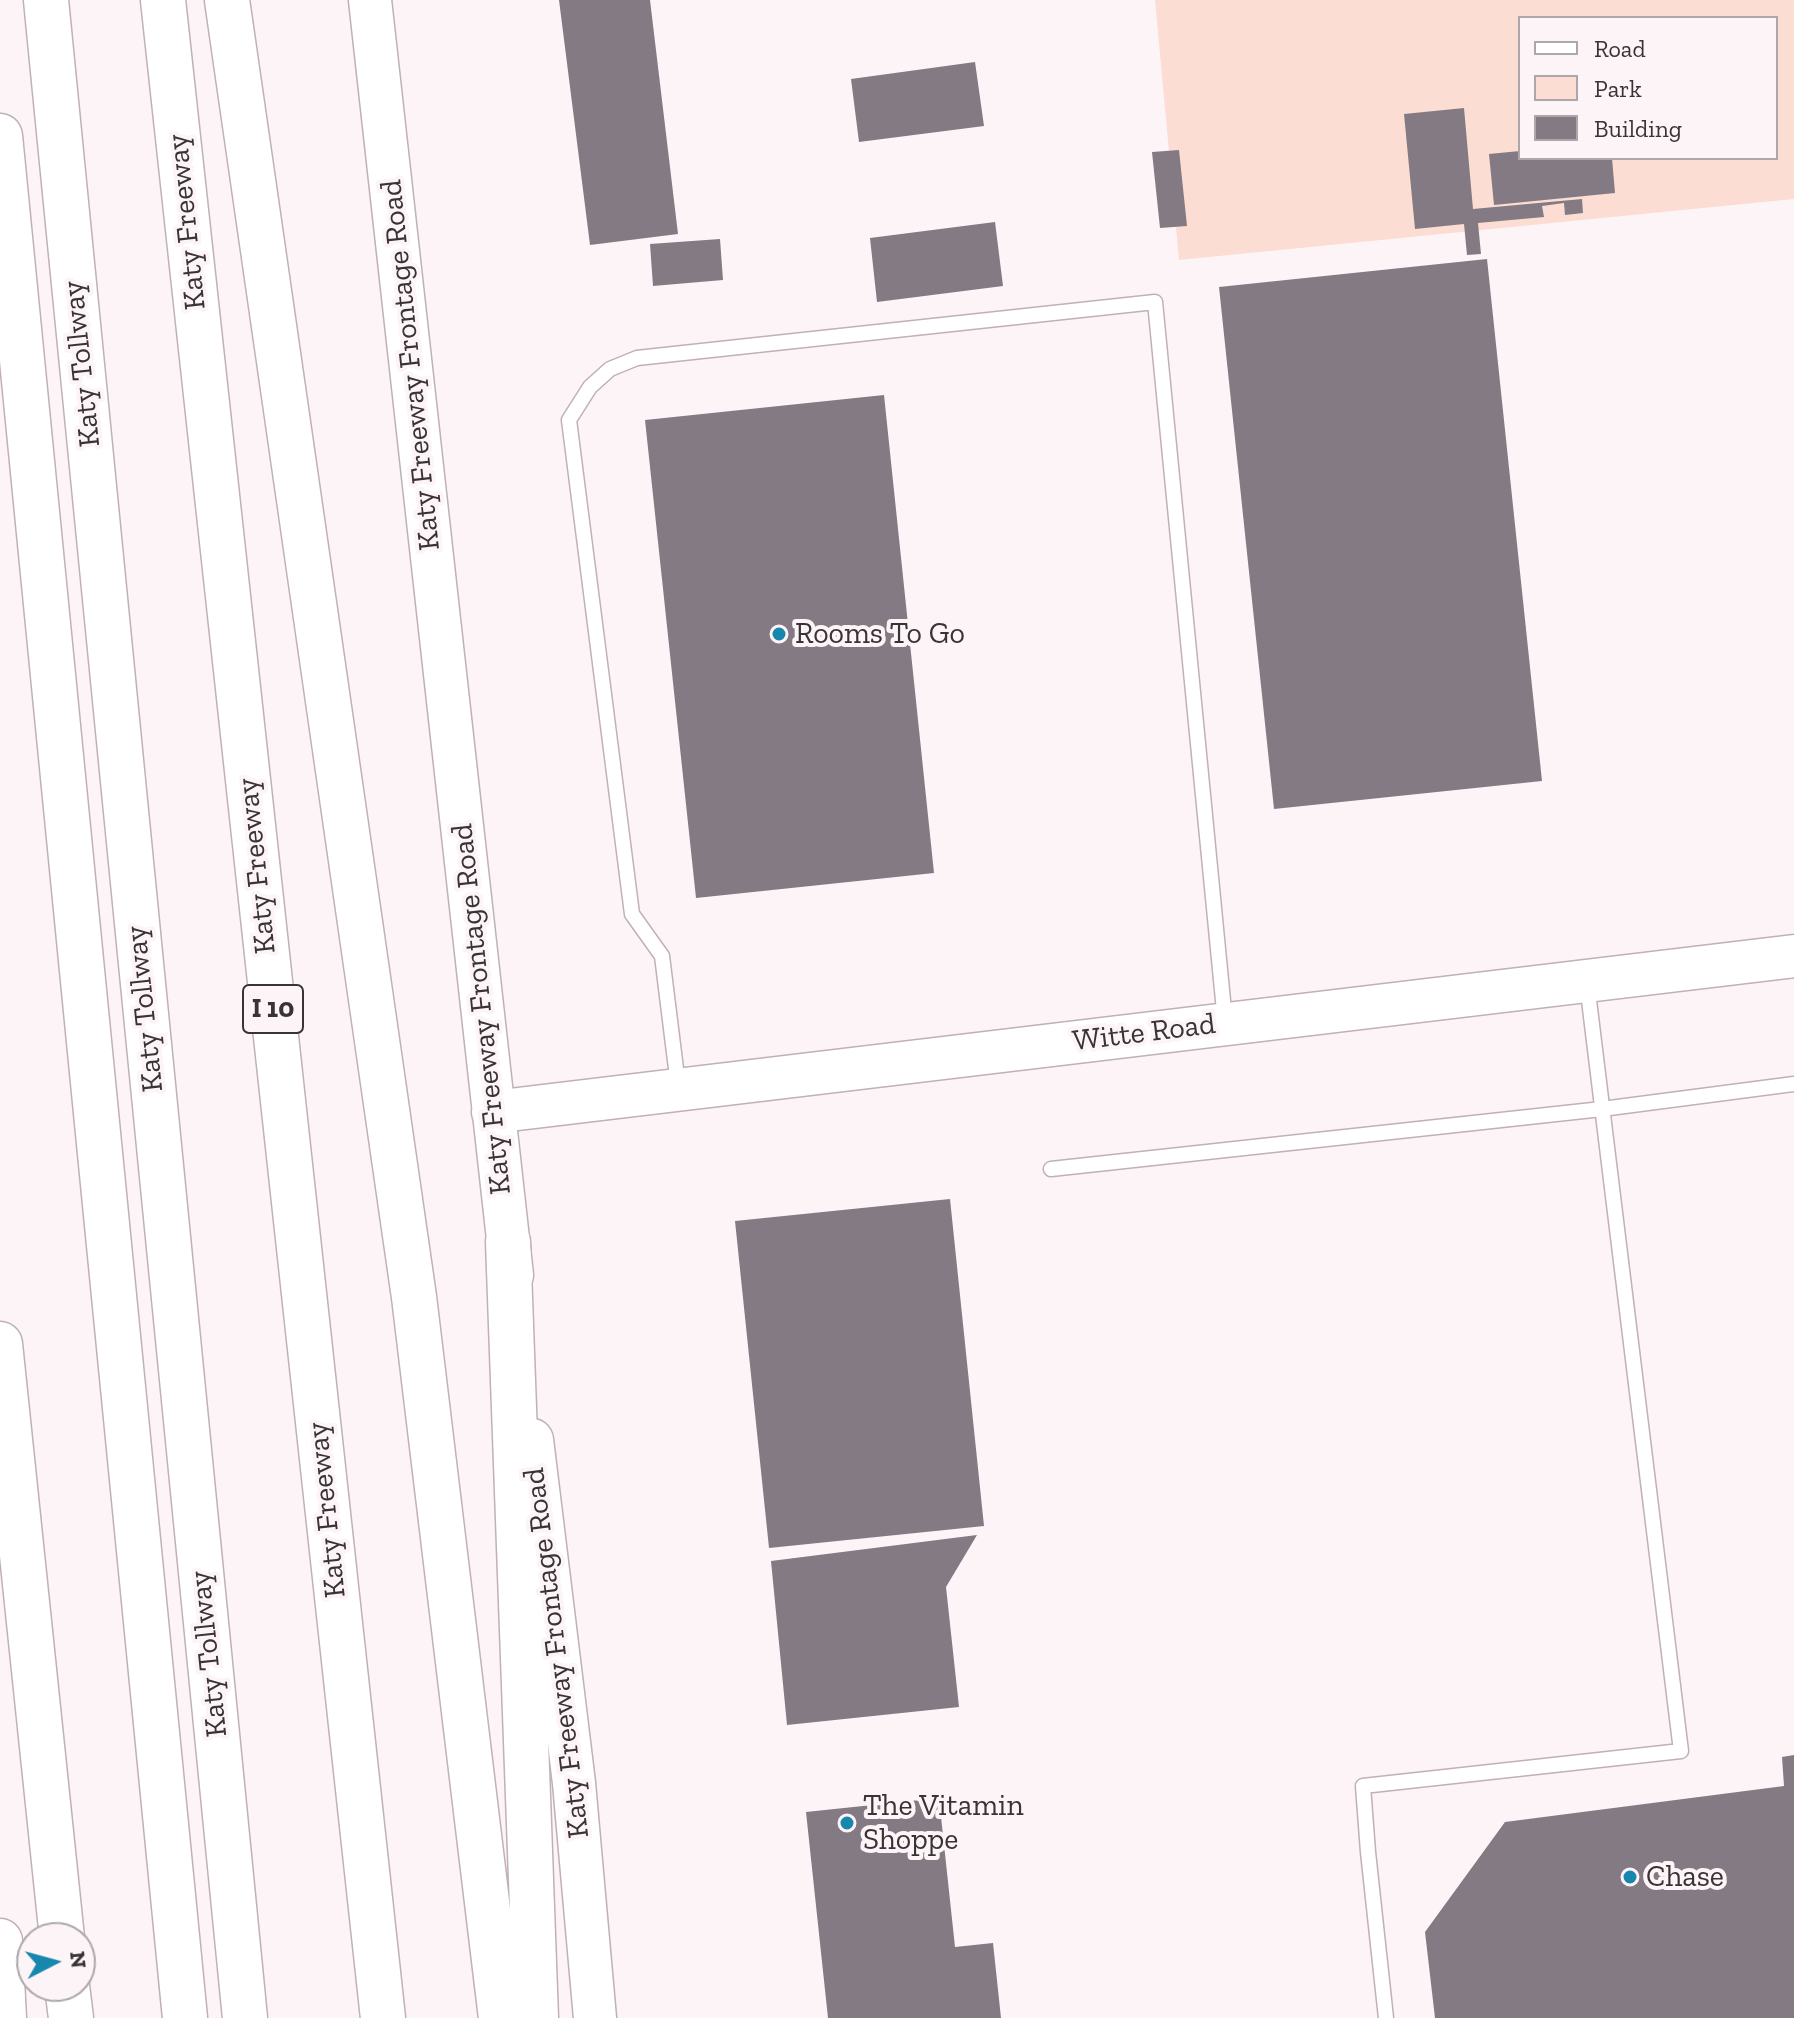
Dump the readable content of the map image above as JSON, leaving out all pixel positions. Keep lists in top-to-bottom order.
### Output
{
  "streets": {
    "highway": ["Katy Freeway", "Katy Tollway", "I 10"],
    "main road": ["Katy Freeway Frontage Road", "Witte Road"]
  },
  "crossings": [
    ["Katy Freeway Frontage Road", "Witte Road"]
  ],
  "places": ["Rooms To Go", "The Vitamin Shoppe", "Chase"],
  "legend": ["Road", "Park", "Building"],
  "north": "right"
}
